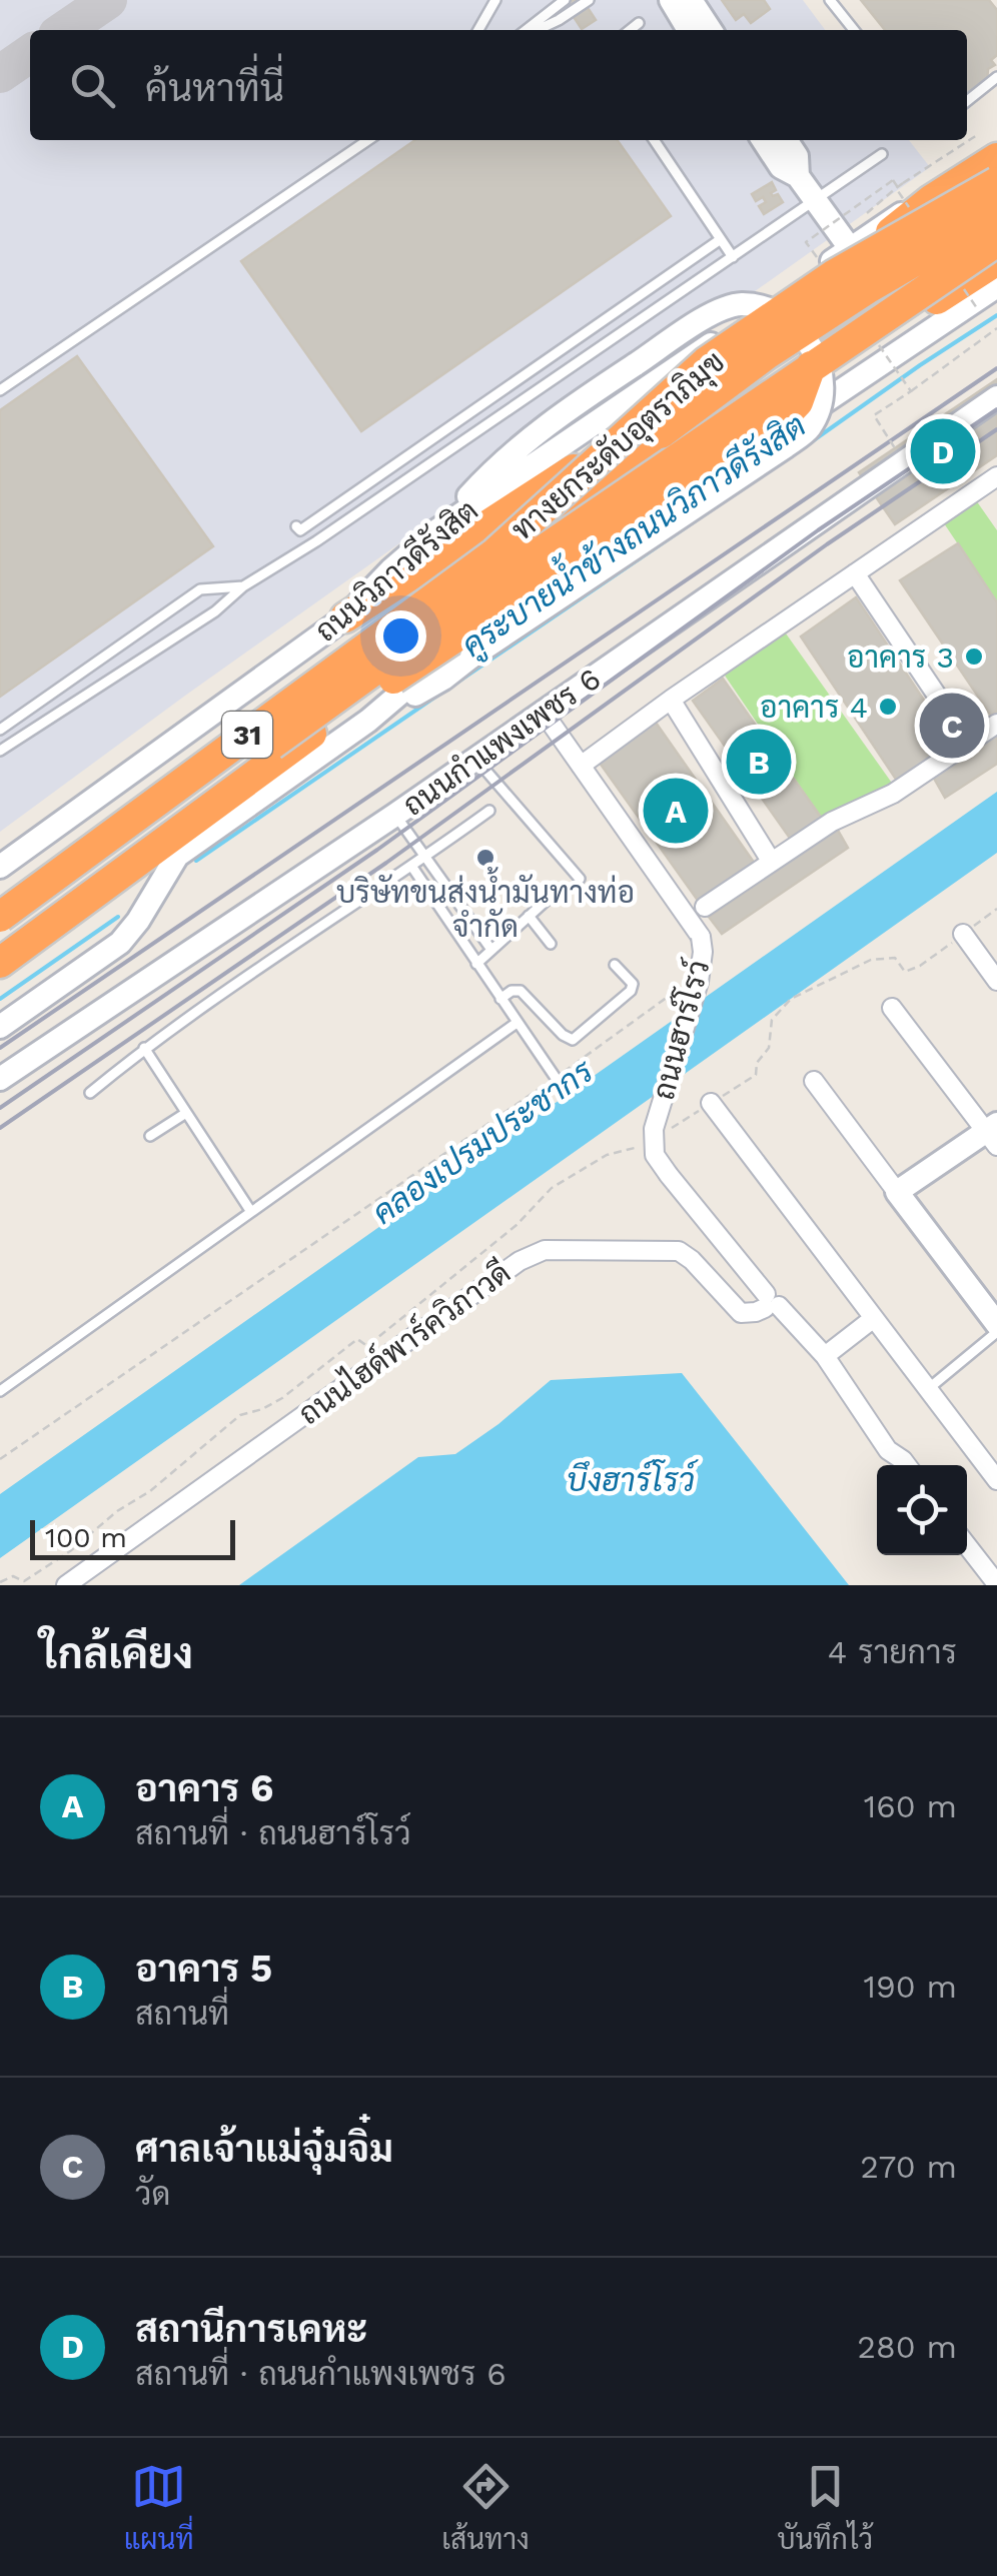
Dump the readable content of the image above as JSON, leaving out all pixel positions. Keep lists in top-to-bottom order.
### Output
{
  "streets": {
    "highway": ["ทางยกระดับอุตราภิมุข", "ถนนวิภาวดีรังสิต", "31"],
    "main road": ["ถนนกำแพงเพชร 6"],
    "street": ["ถนนฮาร์โรว์", "ถนนไฮด์พาร์ควิภาวดี"]
  },
  "crossings": [
    ["ทางยกระดับอุตราภิมุข", "ถนนวิภาวดีรังสิต"],
    ["ถนนกำแพงเพชร 6", "ถนนฮาร์โรว์"],
    ["ถนนฮาร์โรว์", "ถนนไฮด์พาร์ควิภาวดี"]
  ],
  "water": ["คูระบายน้ำข้างถนนวิภาวดีรังสิต", "คลองเปรมประชากร", "บึงฮาร์โรว์"],
  "places": ["อาคาร 3", "อาคาร 4", "บริษัทขนส่งน้ำมันทางท่อ จำกัด"],
  "scale_bar": "100 m",
  "page": {
    "search": "ค้นหาที่นี่",
    "pins": [
      "D",
      "C",
      "B",
      "A"
    ],
    "scale": "100 m",
    "heading": ["ใกล้เคียง", "4 รายการ"],
    "list": [
      {
        "mark": "A",
        "name": "อาคาร 6",
        "note": "สถานที่ · ถนนฮาร์โรว์",
        "value": "160 m"
      },
      {
        "mark": "B",
        "name": "อาคาร 5",
        "note": "สถานที่",
        "value": "190 m"
      },
      {
        "mark": "C",
        "name": "ศาลเจ้าแม่จุ๋มจิ๋ม",
        "note": "วัด",
        "value": "270 m"
      },
      {
        "mark": "D",
        "name": "สถานีการเคหะ",
        "note": "สถานที่ · ถนนกำแพงเพชร 6",
        "value": "280 m"
      }
    ],
    "nav": ["แผนที่", "เส้นทาง", "บันทึกไว้"]
  }
}
